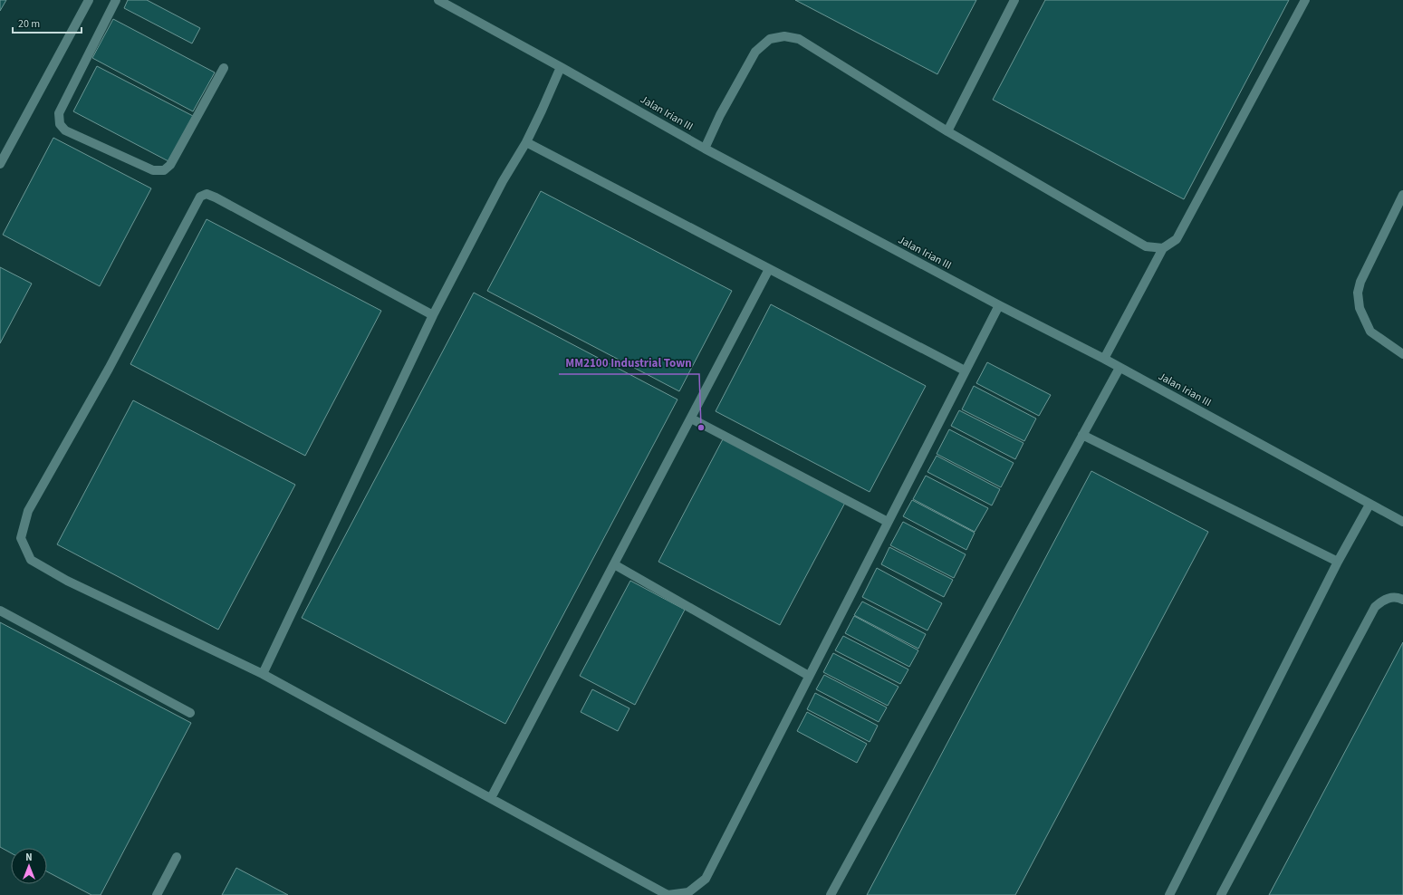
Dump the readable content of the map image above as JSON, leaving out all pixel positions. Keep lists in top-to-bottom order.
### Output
{
  "streets": {
    "lane": ["Jalan Irian III"]
  },
  "places": ["MM2100 Industrial Town"],
  "scale_bar": "20 m",
  "north": "top"
}
